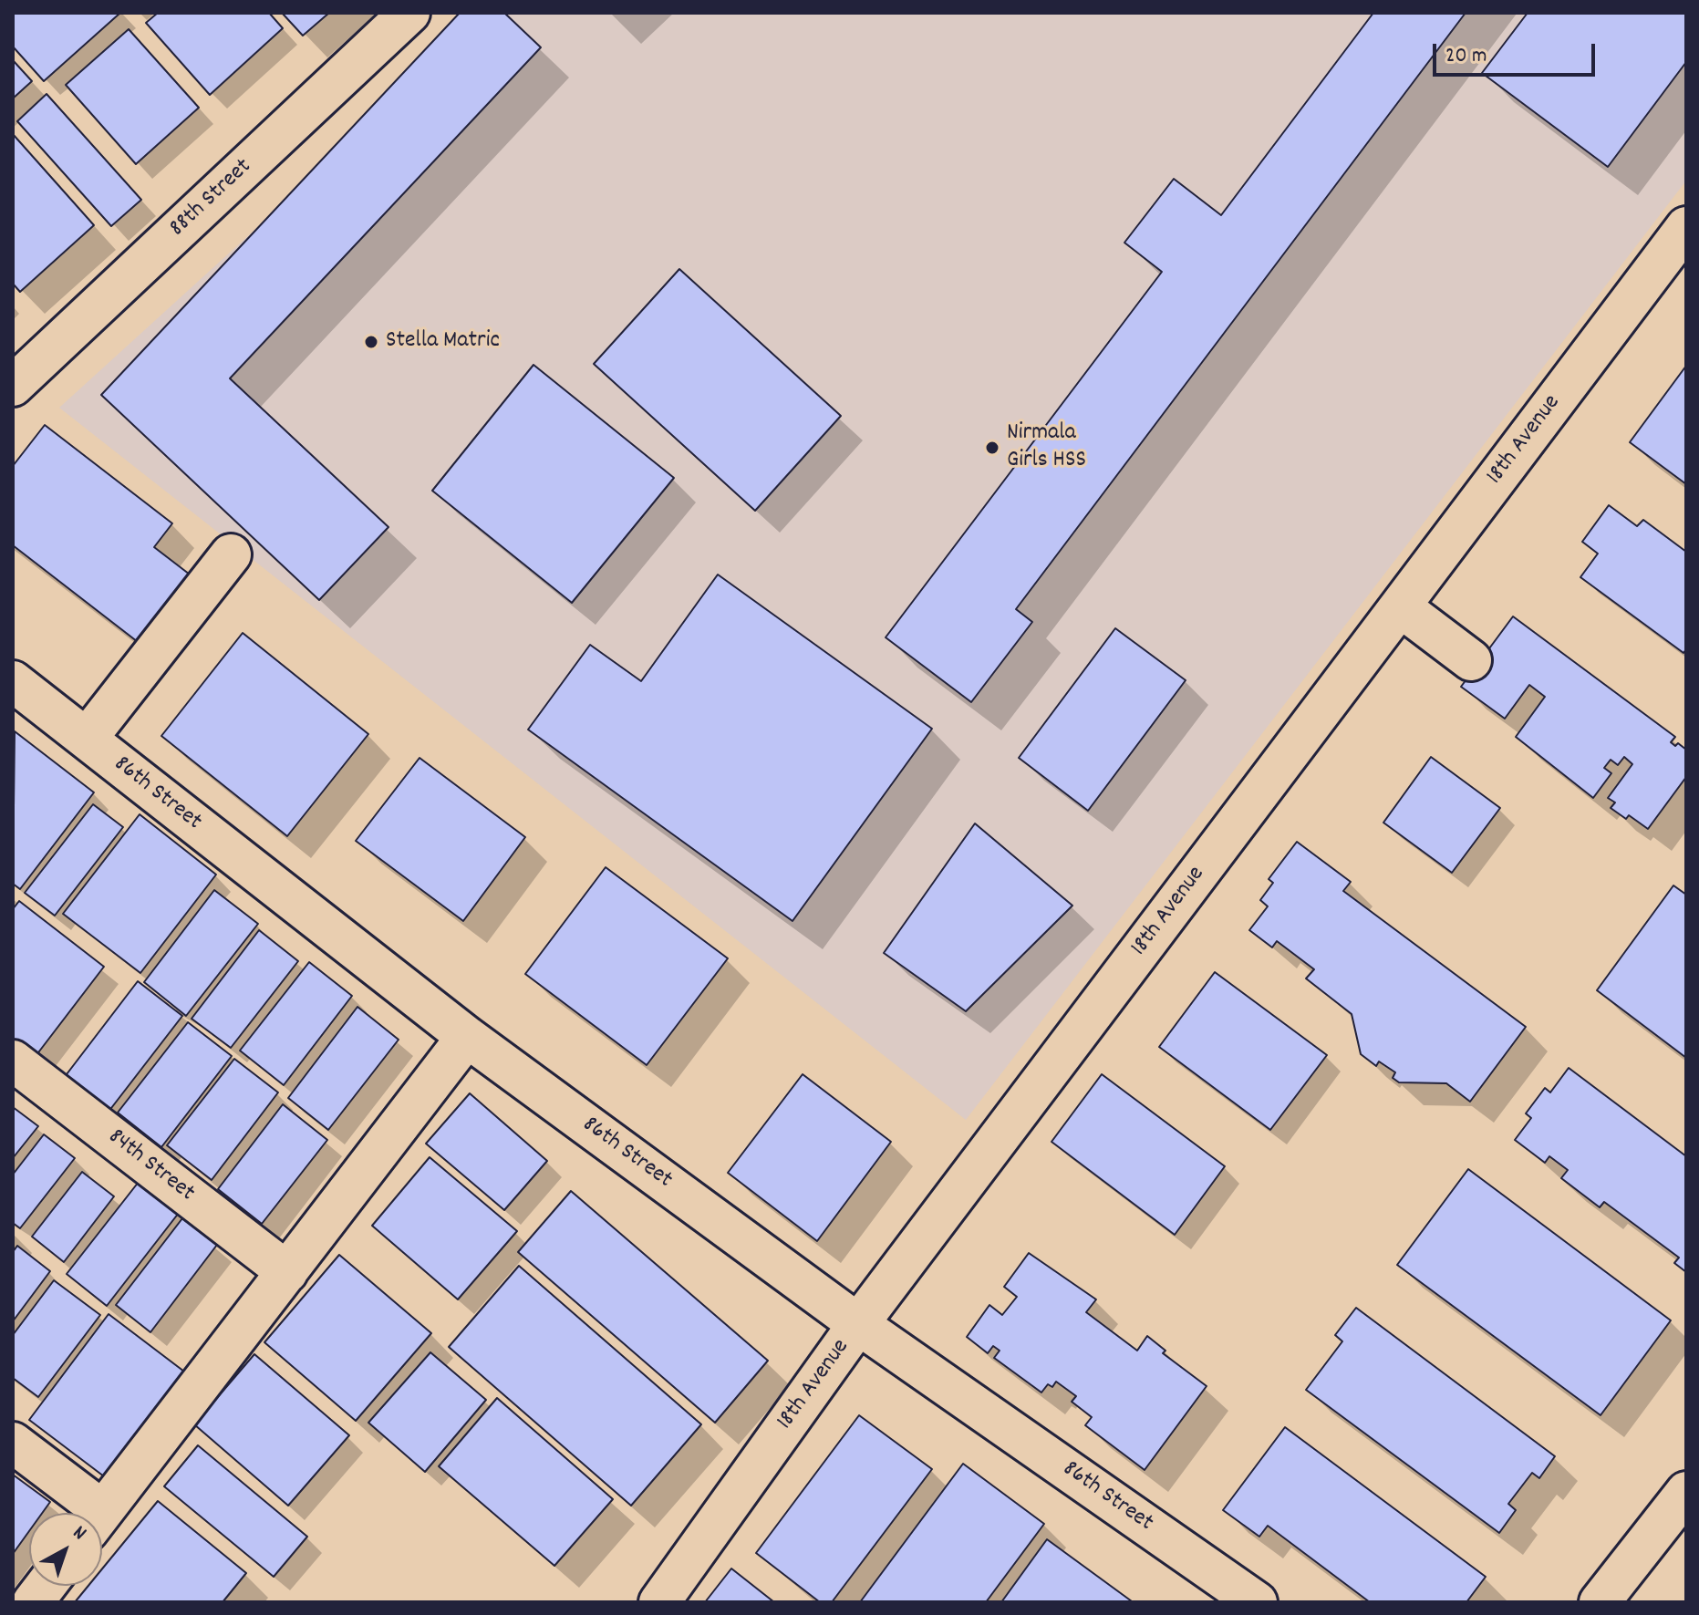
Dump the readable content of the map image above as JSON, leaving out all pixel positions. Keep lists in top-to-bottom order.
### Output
{
  "streets": {
    "street": [
      "88th Street",
      "18th Avenue",
      "86th Street",
      "84th Street"
    ]
  },
  "crossings": [
    ["18th Avenue", "86th Street"]
  ],
  "places": ["Stella Matric", "Nirmala Girls HSS"],
  "scale_bar": "20 m",
  "north": "top right"
}
